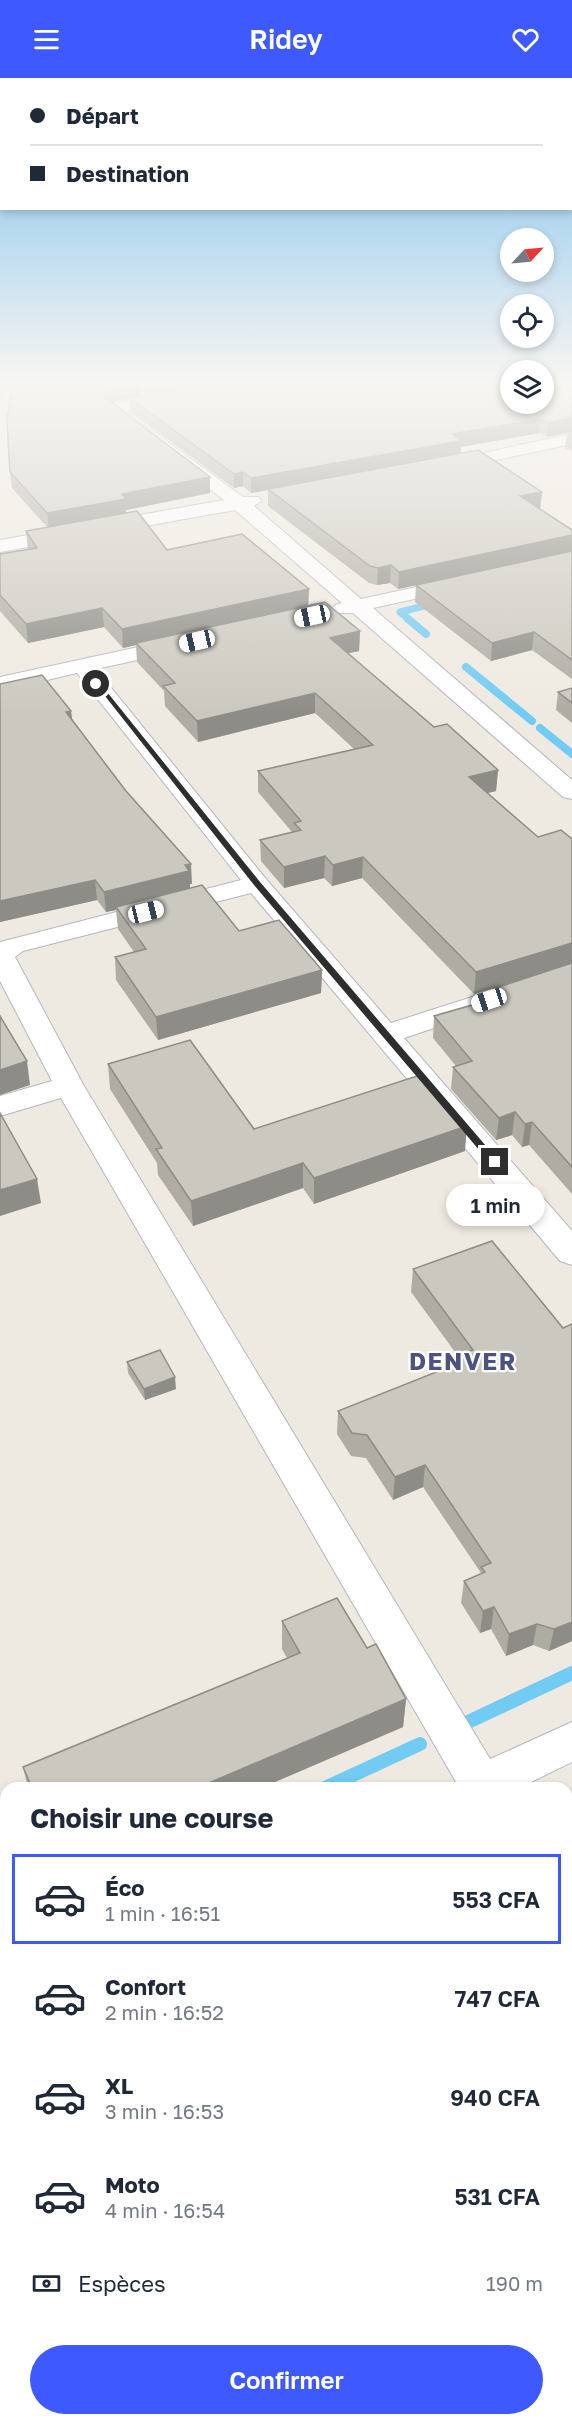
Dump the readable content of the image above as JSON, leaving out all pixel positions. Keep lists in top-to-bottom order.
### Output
{
  "districts": ["DENVER"],
  "north": "top right",
  "page": {
    "header": "Ridey",
    "banner": ["Départ", "Destination"],
    "bubble": "1 min",
    "heading": "Choisir une course",
    "list": [
      {
        "name": "Éco",
        "note": "1 min · 16:51",
        "value": "553 CFA"
      },
      {
        "name": "Confort",
        "note": "2 min · 16:52",
        "value": "747 CFA"
      },
      {
        "name": "XL",
        "note": "3 min · 16:53",
        "value": "940 CFA"
      },
      {
        "name": "Moto",
        "note": "4 min · 16:54",
        "value": "531 CFA"
      }
    ],
    "pay": ["Espèces", "190 m"],
    "buttons": "Confirmer"
  }
}
